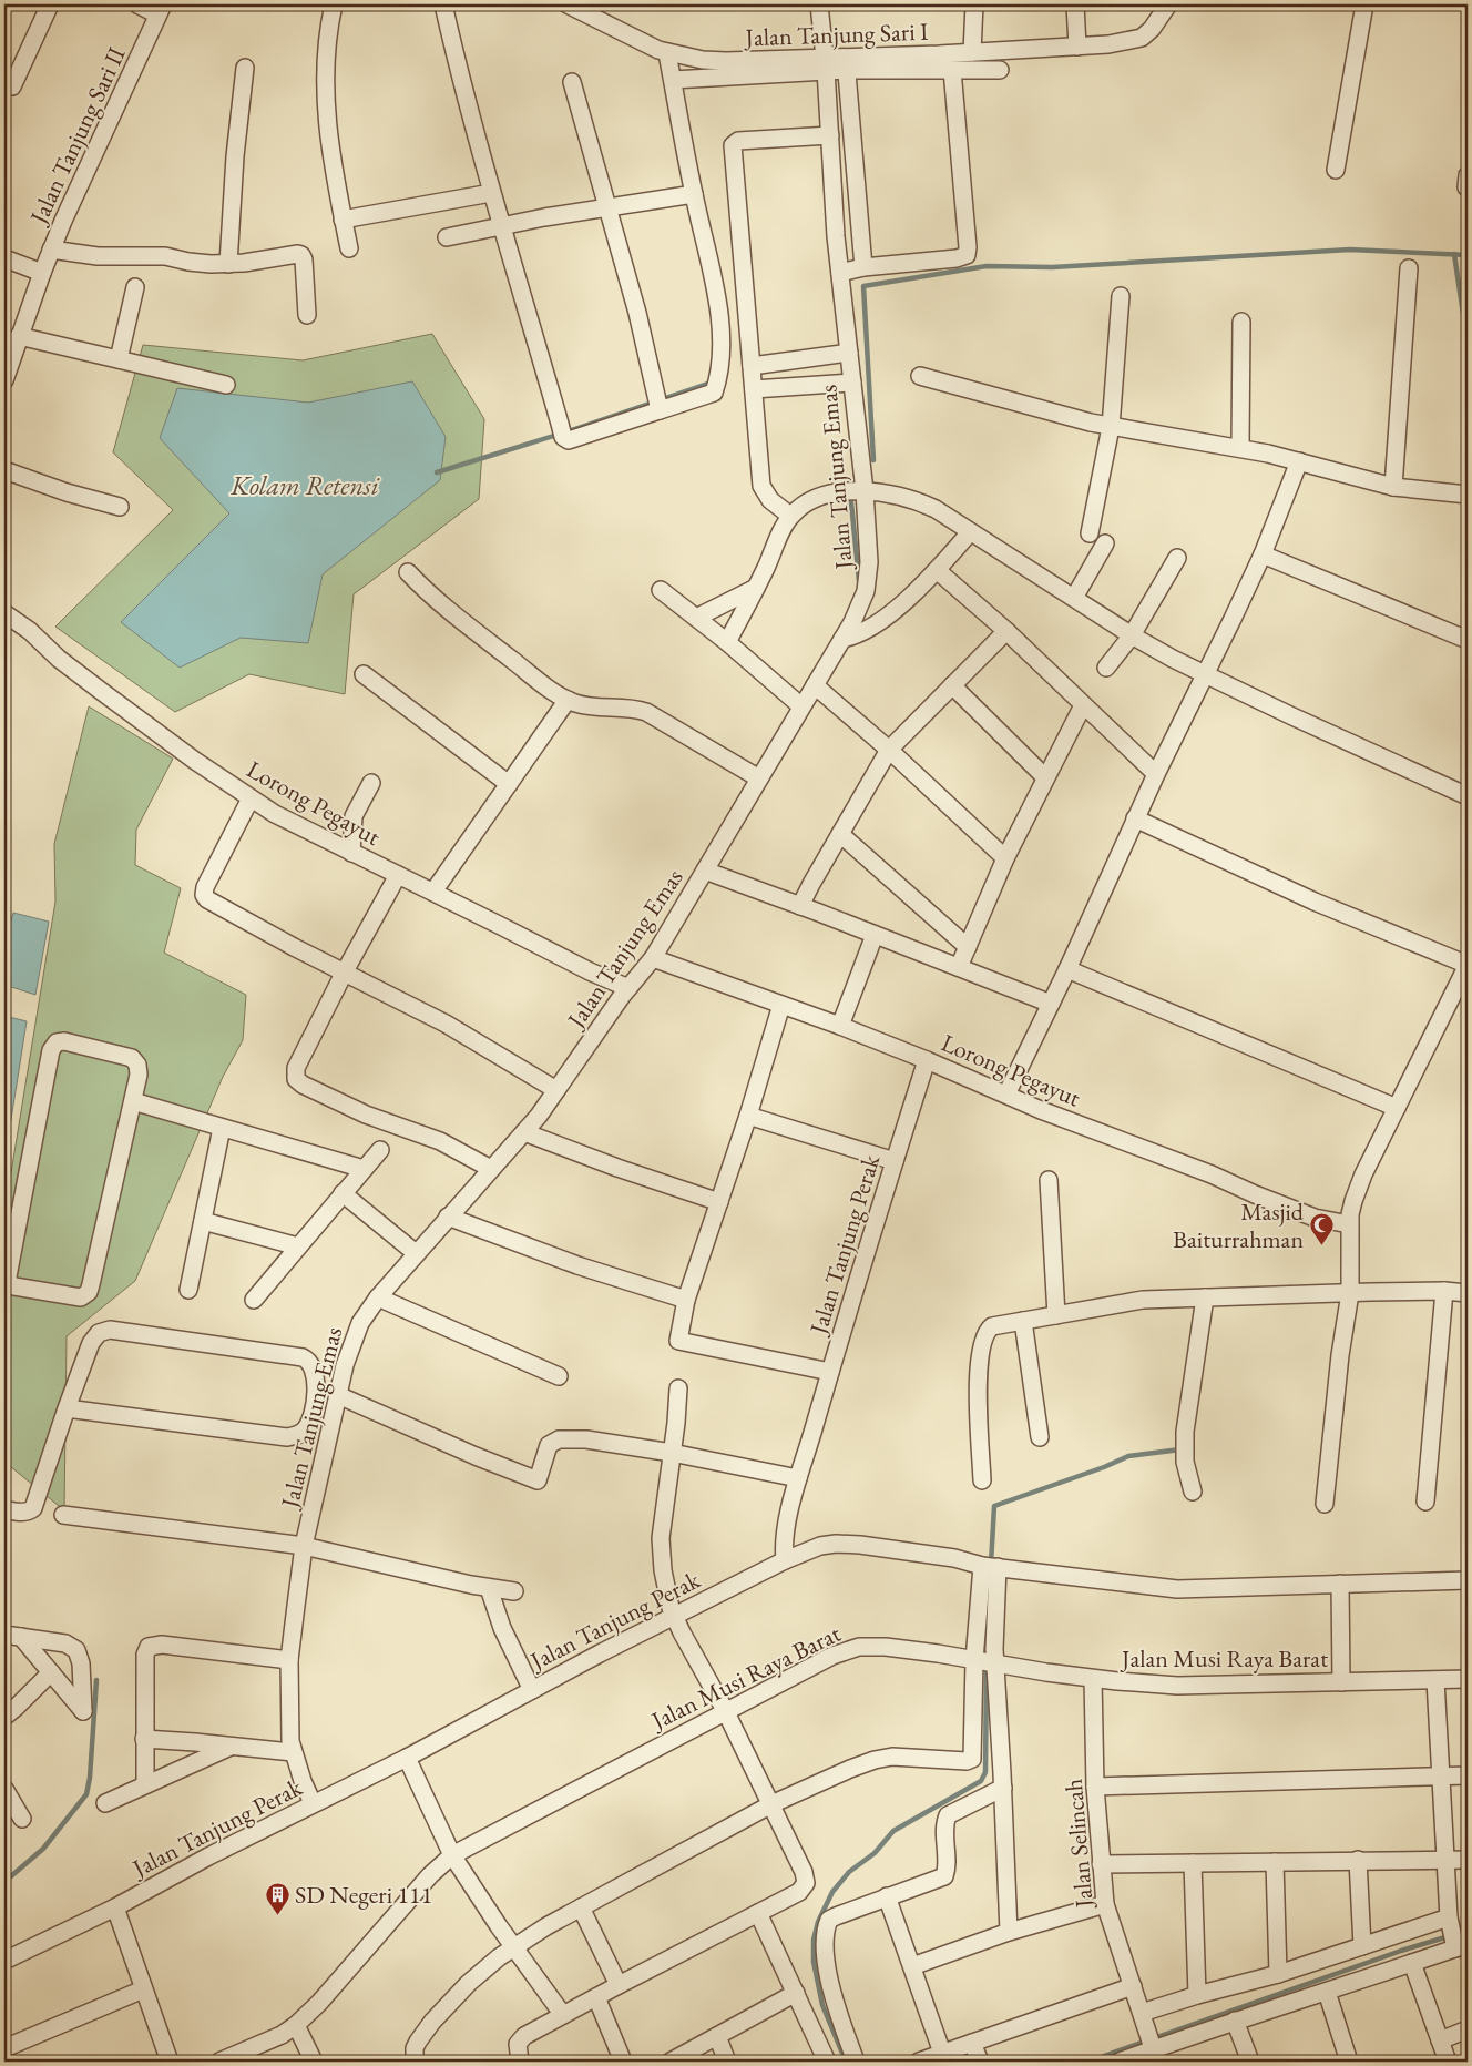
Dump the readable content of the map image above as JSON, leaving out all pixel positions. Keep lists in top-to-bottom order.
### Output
{
  "streets": {
    "street": [
      "Jalan Tanjung Sari I",
      "Jalan Tanjung Sari II",
      "Jalan Tanjung Emas",
      "Lorong Pegayut",
      "Jalan Tanjung Perak",
      "Jalan Musi Raya Barat",
      "Jalan Selincah"
    ]
  },
  "crossings": [
    ["Jalan Tanjung Sari I", "Jalan Tanjung Emas"],
    ["Jalan Tanjung Emas", "Lorong Pegayut"],
    ["Jalan Tanjung Emas", "Jalan Tanjung Perak"],
    ["Lorong Pegayut", "Jalan Tanjung Perak"],
    ["Jalan Musi Raya Barat", "Jalan Selincah"]
  ],
  "water": ["Kolam Retensi"],
  "places": {
    "mosque": ["Masjid Baiturrahman"],
    "building": ["SD Negeri 111"]
  }
}
